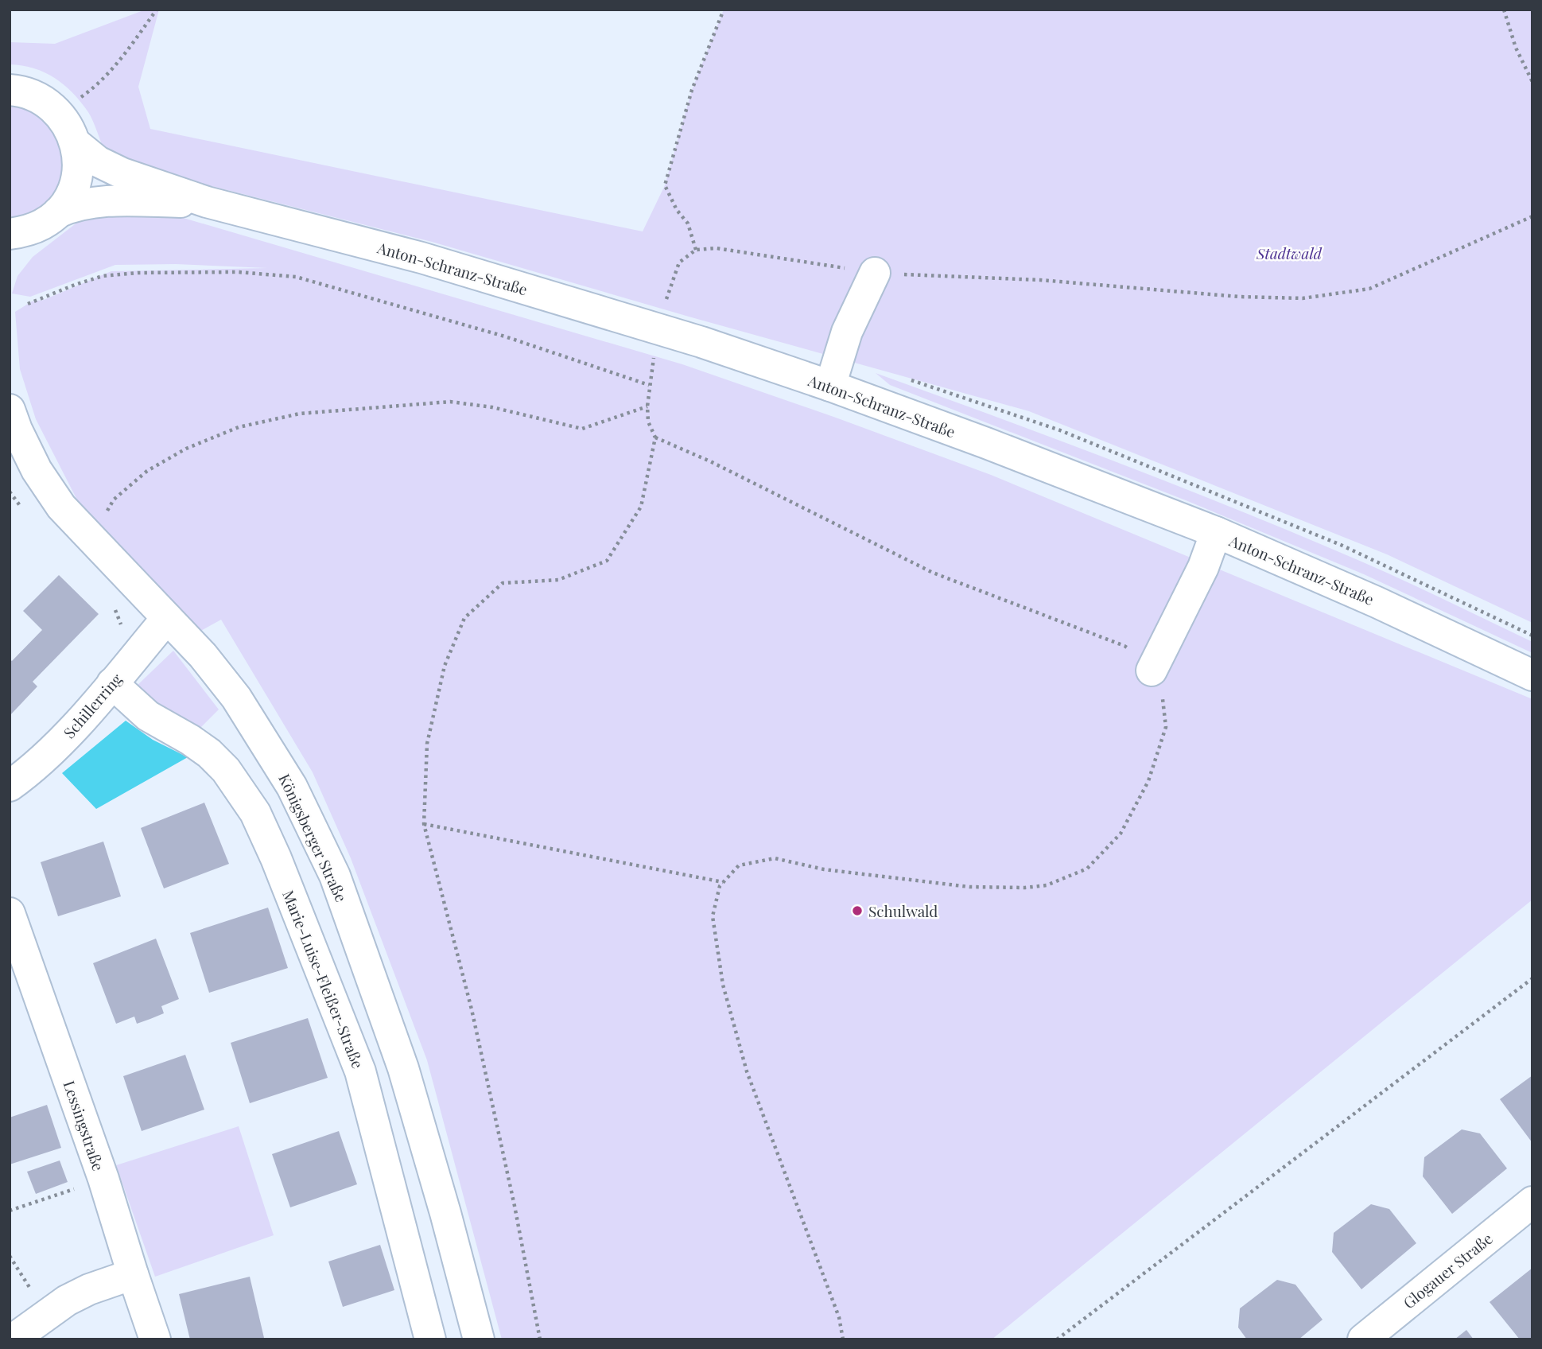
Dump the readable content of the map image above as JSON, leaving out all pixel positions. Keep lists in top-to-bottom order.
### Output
{
  "streets": {
    "street": [
      "Anton-Schranz-Straße",
      "Schillerring",
      "Königsberger Straße",
      "Marie-Luise-Fleißer-Straße",
      "Lessingstraße",
      "Glogauer Straße"
    ]
  },
  "crossings": [
    ["Schillerring", "Königsberger Straße"],
    ["Schillerring", "Marie-Luise-Fleißer-Straße"]
  ],
  "parks": ["Stadtwald"],
  "places": ["Schulwald"]
}
